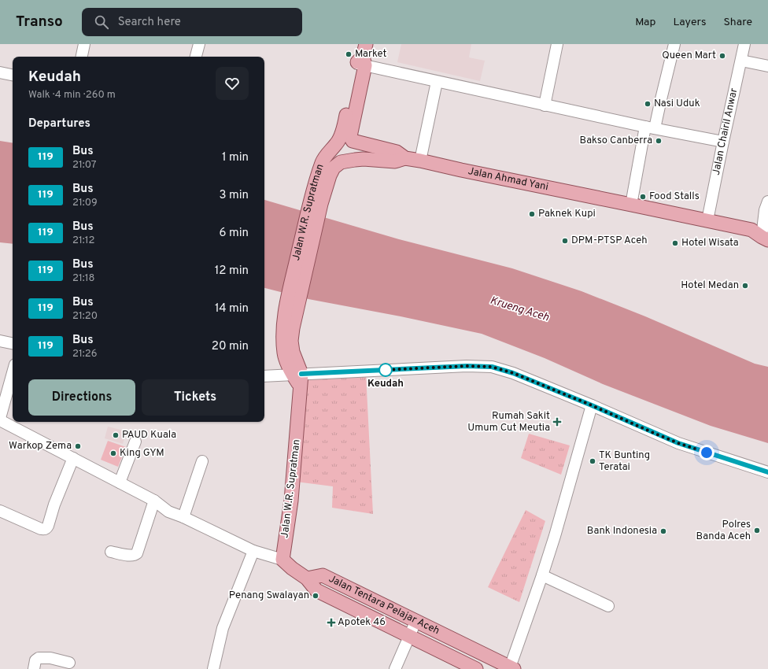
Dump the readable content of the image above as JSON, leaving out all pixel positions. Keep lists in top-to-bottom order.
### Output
{
  "streets": {
    "main road": ["Jalan Ahmad Yani", "Jalan W.R. Supratman", "Jalan Tentara Pelajar Aceh"],
    "street": ["Jalan Chairil Anwar"]
  },
  "crossings": [
    ["Jalan Chairil Anwar", "Jalan Ahmad Yani"],
    ["Jalan Ahmad Yani", "Jalan W.R. Supratman"]
  ],
  "water": ["Krueng Aceh"],
  "places": {
    "other": [
      "Market",
      "Queen Mart",
      "Nasi Uduk",
      "Bakso Canberra",
      "Food Stalls",
      "Paknek Kupi",
      "DPM-PTSP Aceh",
      "Hotel Wisata",
      "Hotel Medan",
      "Keudah",
      "PAUD Kuala",
      "Warkop Zema",
      "King GYM",
      "TK Bunting Teratai",
      "Polres Banda Aceh",
      "Bank Indonesia",
      "Penang Swalayan"
    ],
    "health": ["Rumah Sakit Umum Cut Meutia", "Apotek 46"]
  },
  "lines": ["bus line 119"],
  "page": {
    "header": "Transo",
    "search": "Search here",
    "nav": ["Map", "Layers", "Share"],
    "heading": [
      ["Keudah", "Walk · 4 min · 260 m"],
      "Departures"
    ],
    "list": [
      {
        "mark": "119",
        "name": "Bus",
        "note": "21:07",
        "value": "1 min"
      },
      {
        "mark": "119",
        "name": "Bus",
        "note": "21:09",
        "value": "3 min"
      },
      {
        "mark": "119",
        "name": "Bus",
        "note": "21:12",
        "value": "6 min"
      },
      {
        "mark": "119",
        "name": "Bus",
        "note": "21:18",
        "value": "12 min"
      },
      {
        "mark": "119",
        "name": "Bus",
        "note": "21:20",
        "value": "14 min"
      },
      {
        "mark": "119",
        "name": "Bus",
        "note": "21:26",
        "value": "20 min"
      }
    ],
    "buttons": ["Directions", "Tickets"]
  }
}
